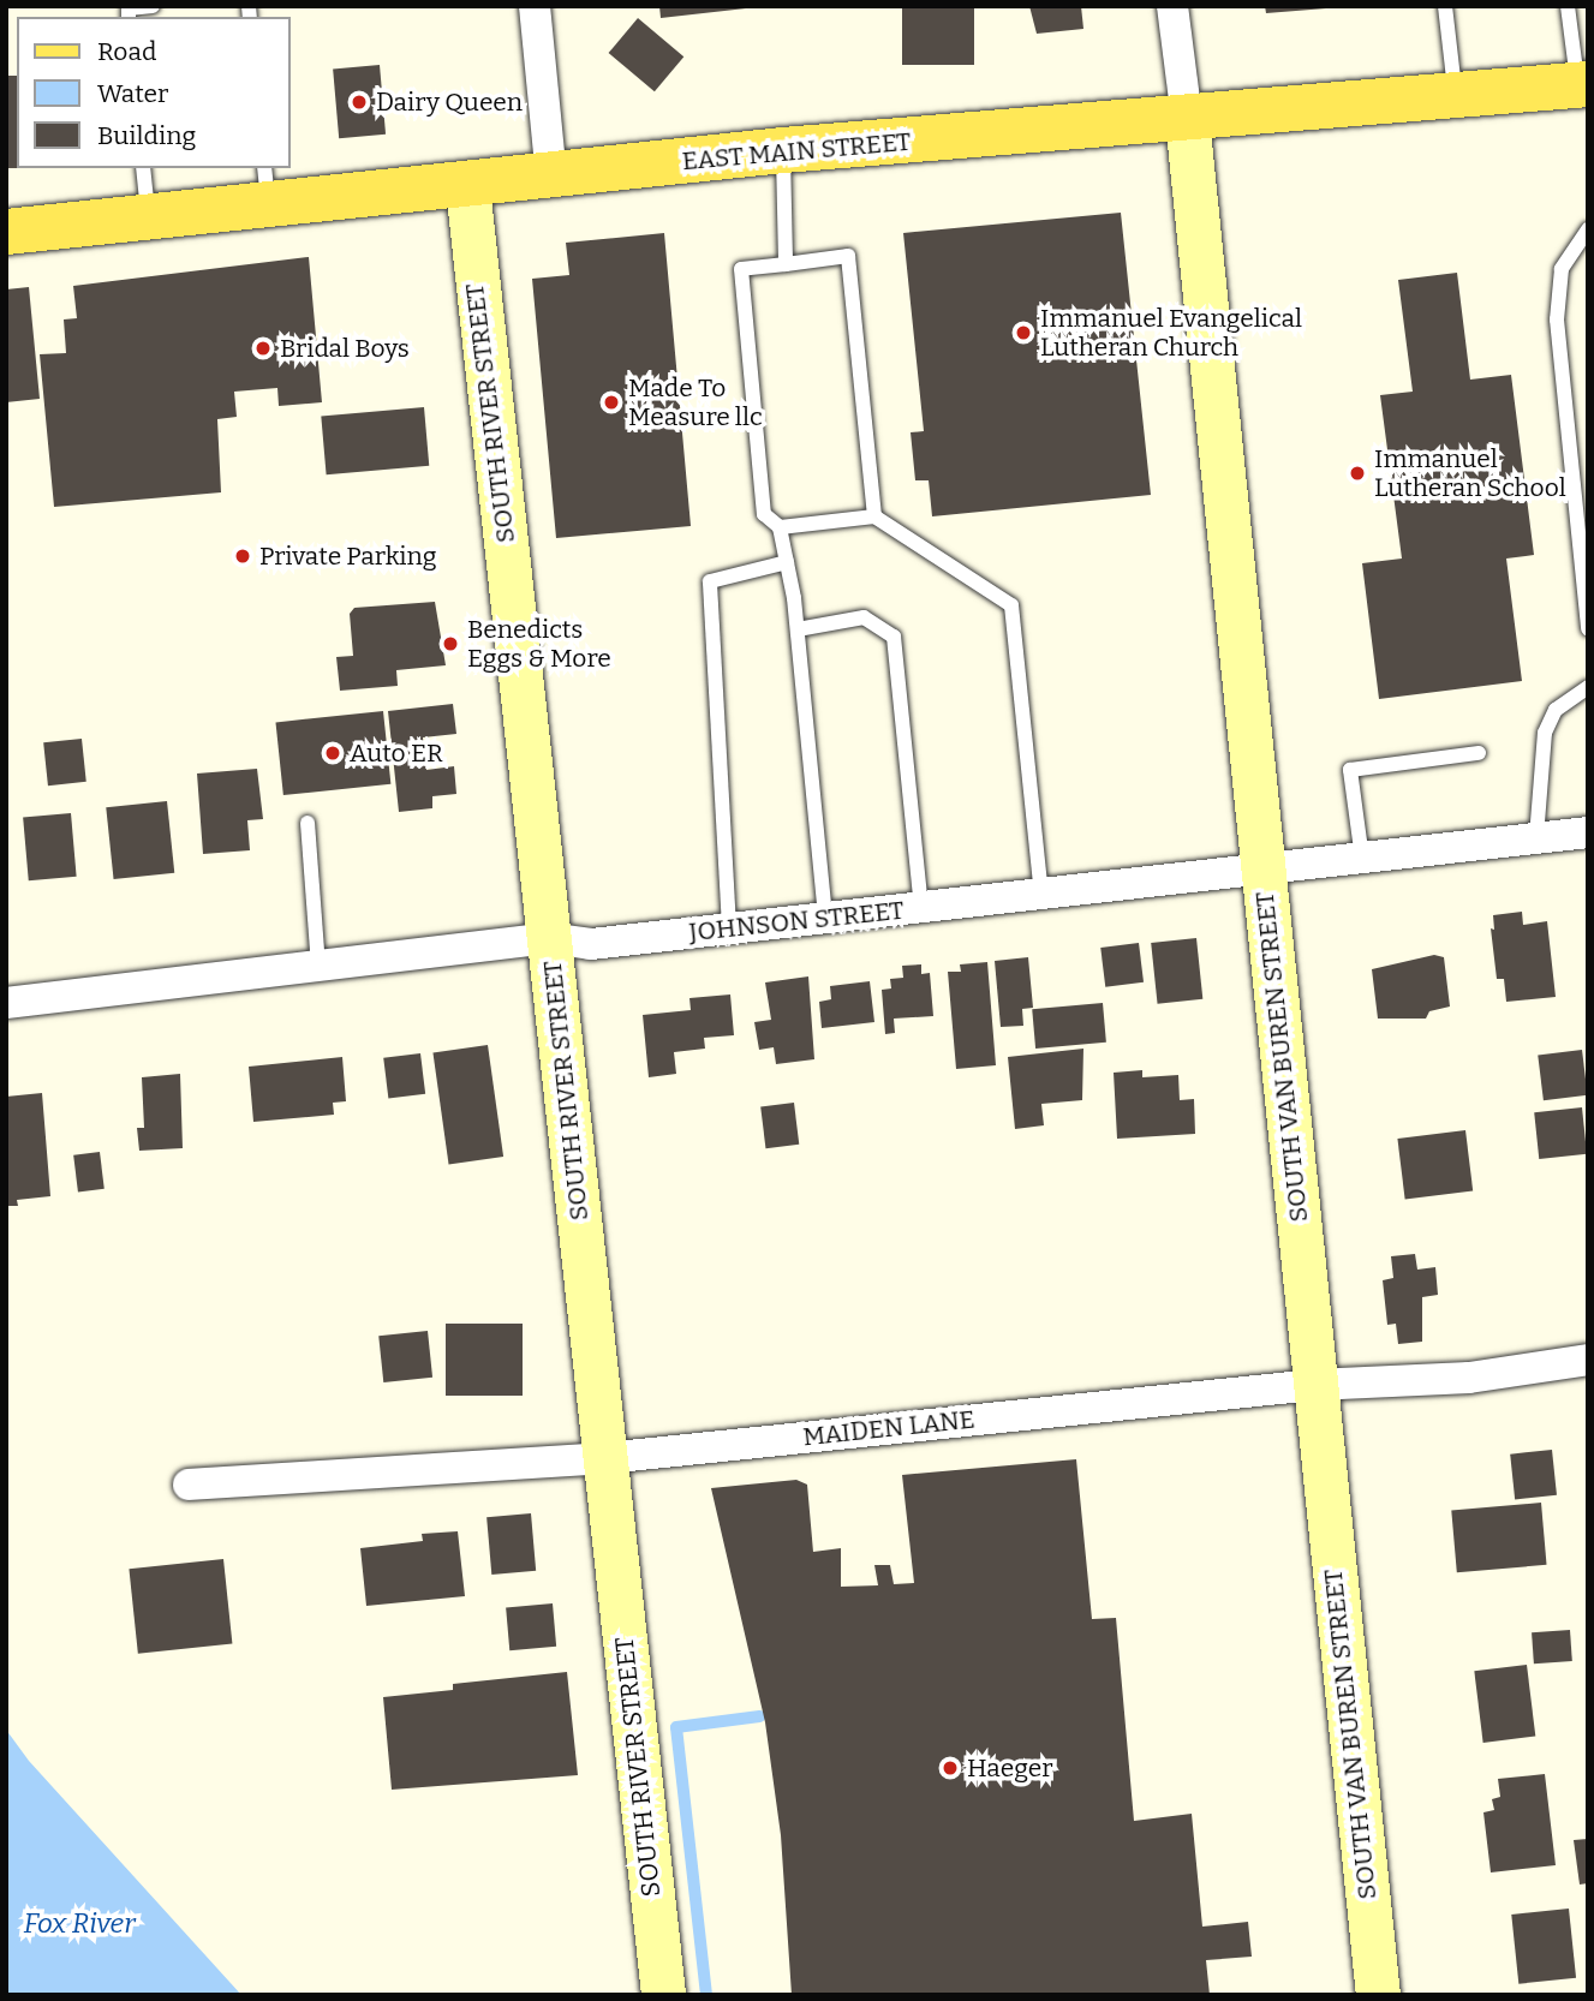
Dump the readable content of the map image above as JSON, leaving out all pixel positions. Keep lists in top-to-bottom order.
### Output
{
  "streets": {
    "main road": ["EAST MAIN STREET"],
    "street": [
      "SOUTH RIVER STREET",
      "JOHNSON STREET",
      "SOUTH VAN BUREN STREET",
      "MAIDEN LANE"
    ]
  },
  "crossings": [
    ["EAST MAIN STREET", "SOUTH RIVER STREET"],
    ["EAST MAIN STREET", "SOUTH VAN BUREN STREET"],
    ["SOUTH RIVER STREET", "JOHNSON STREET"],
    ["SOUTH RIVER STREET", "MAIDEN LANE"],
    ["JOHNSON STREET", "SOUTH VAN BUREN STREET"],
    ["SOUTH VAN BUREN STREET", "MAIDEN LANE"]
  ],
  "water": ["Fox River"],
  "places": [
    "Dairy Queen",
    "Immanuel Evangelical Lutheran Church",
    "Bridal Boys",
    "Made To Measure llc",
    "Immanuel Lutheran School",
    "Private Parking",
    "Benedicts Eggs & More",
    "Auto ER",
    "Haeger"
  ],
  "legend": ["Road", "Water", "Building"]
}
